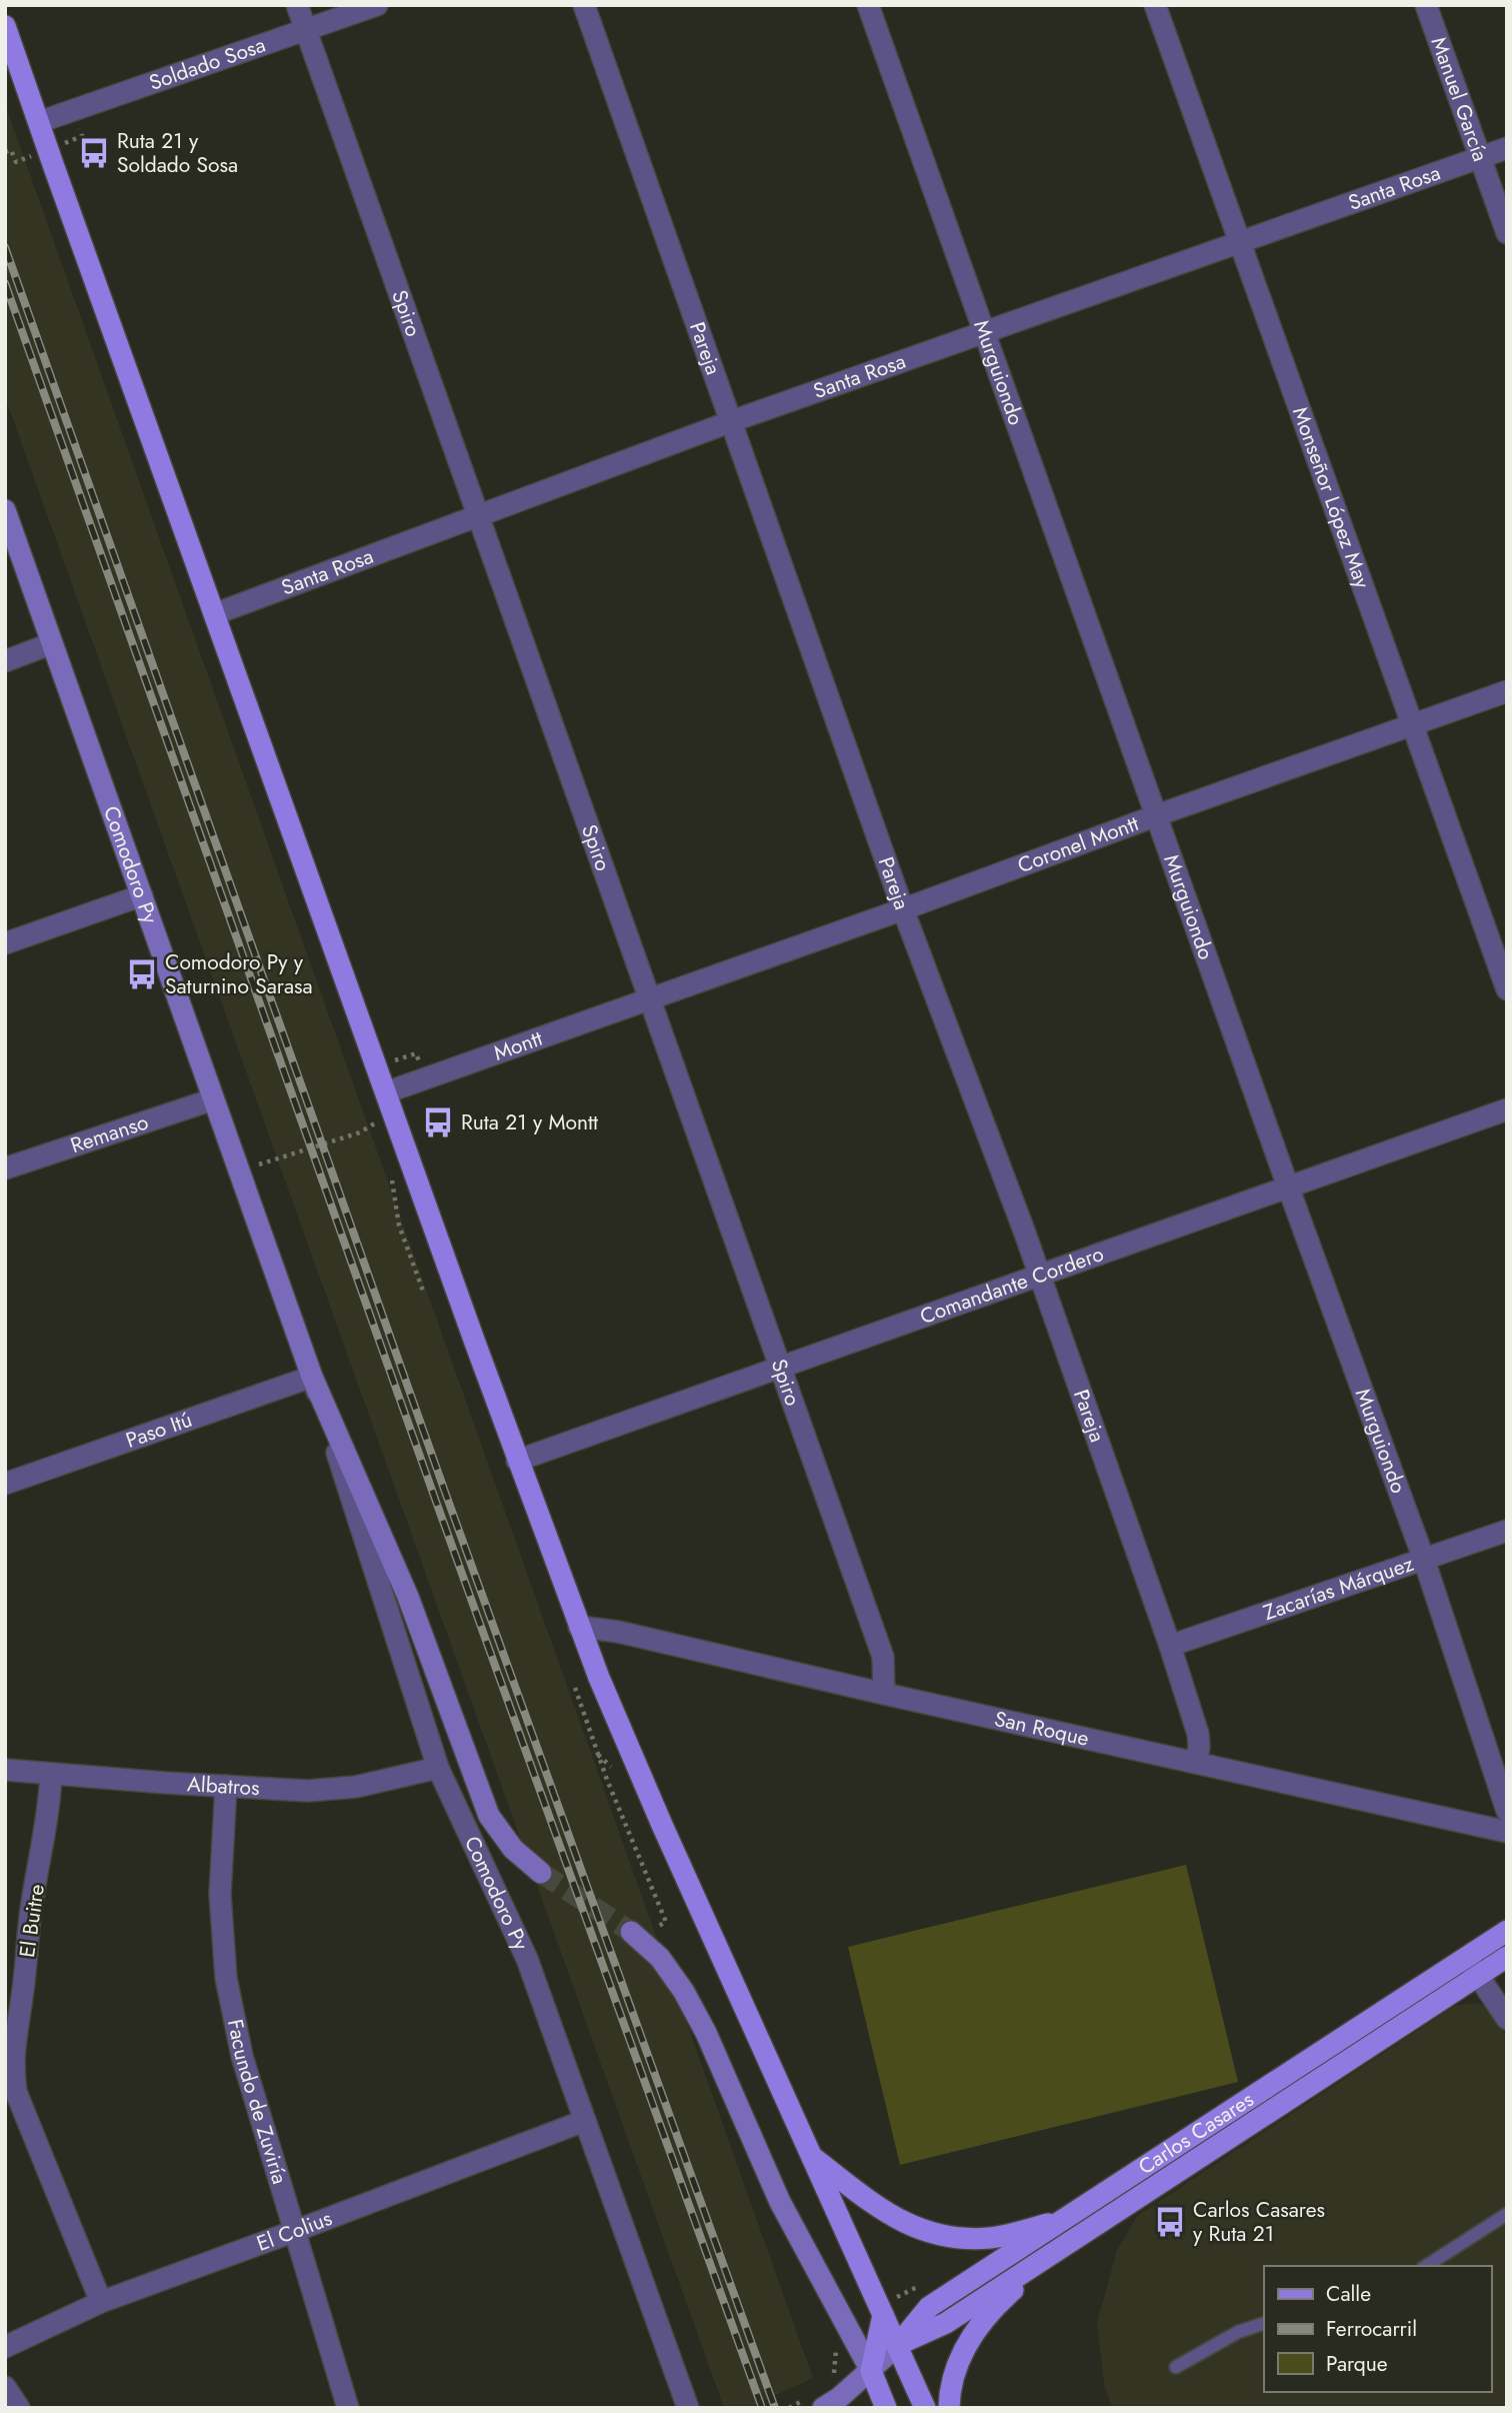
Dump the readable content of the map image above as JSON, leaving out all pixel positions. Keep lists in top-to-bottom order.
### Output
{
  "streets": {
    "main road": ["Comodoro Py", "Carlos Casares"],
    "street": [
      "Soldado Sosa",
      "Manuel García",
      "Santa Rosa",
      "Spiro",
      "Pareja",
      "Murguiondo",
      "Monseñor López May",
      "Coronel Montt",
      "Montt",
      "Remanso",
      "Comandante Cordero",
      "Paso Itú",
      "Zacarías Márquez",
      "San Roque",
      "Albatros",
      "El Buitre",
      "Facundo de Zuviría",
      "El Colius"
    ]
  },
  "crossings": [
    ["Soldado Sosa", "Spiro"],
    ["Manuel García", "Santa Rosa"],
    ["Santa Rosa", "Spiro"],
    ["Santa Rosa", "Pareja"],
    ["Santa Rosa", "Murguiondo"],
    ["Santa Rosa", "Monseñor López May"],
    ["Spiro", "Coronel Montt"],
    ["Spiro", "Montt"],
    ["Spiro", "Comandante Cordero"],
    ["Spiro", "San Roque"],
    ["Pareja", "Coronel Montt"],
    ["Pareja", "Comandante Cordero"],
    ["Pareja", "Zacarías Márquez"],
    ["Pareja", "San Roque"],
    ["Murguiondo", "Coronel Montt"],
    ["Murguiondo", "Comandante Cordero"],
    ["Murguiondo", "Zacarías Márquez"],
    ["Murguiondo", "San Roque"],
    ["Monseñor López May", "Coronel Montt"],
    ["Coronel Montt", "Montt"],
    ["Comodoro Py", "Remanso"],
    ["Comodoro Py", "Paso Itú"],
    ["Comodoro Py", "Albatros"],
    ["Comodoro Py", "El Colius"],
    ["Albatros", "El Buitre"],
    ["Albatros", "Facundo de Zuviría"],
    ["El Buitre", "El Colius"],
    ["Facundo de Zuviría", "El Colius"]
  ],
  "places": {
    "bus stop": [
      "Ruta 21 y Soldado Sosa",
      "Comodoro Py y Saturnino Sarasa",
      "Ruta 21 y Montt",
      "Carlos Casares y Ruta 21"
    ]
  },
  "legend": ["Calle", "Ferrocarril", "Parque"]
}
